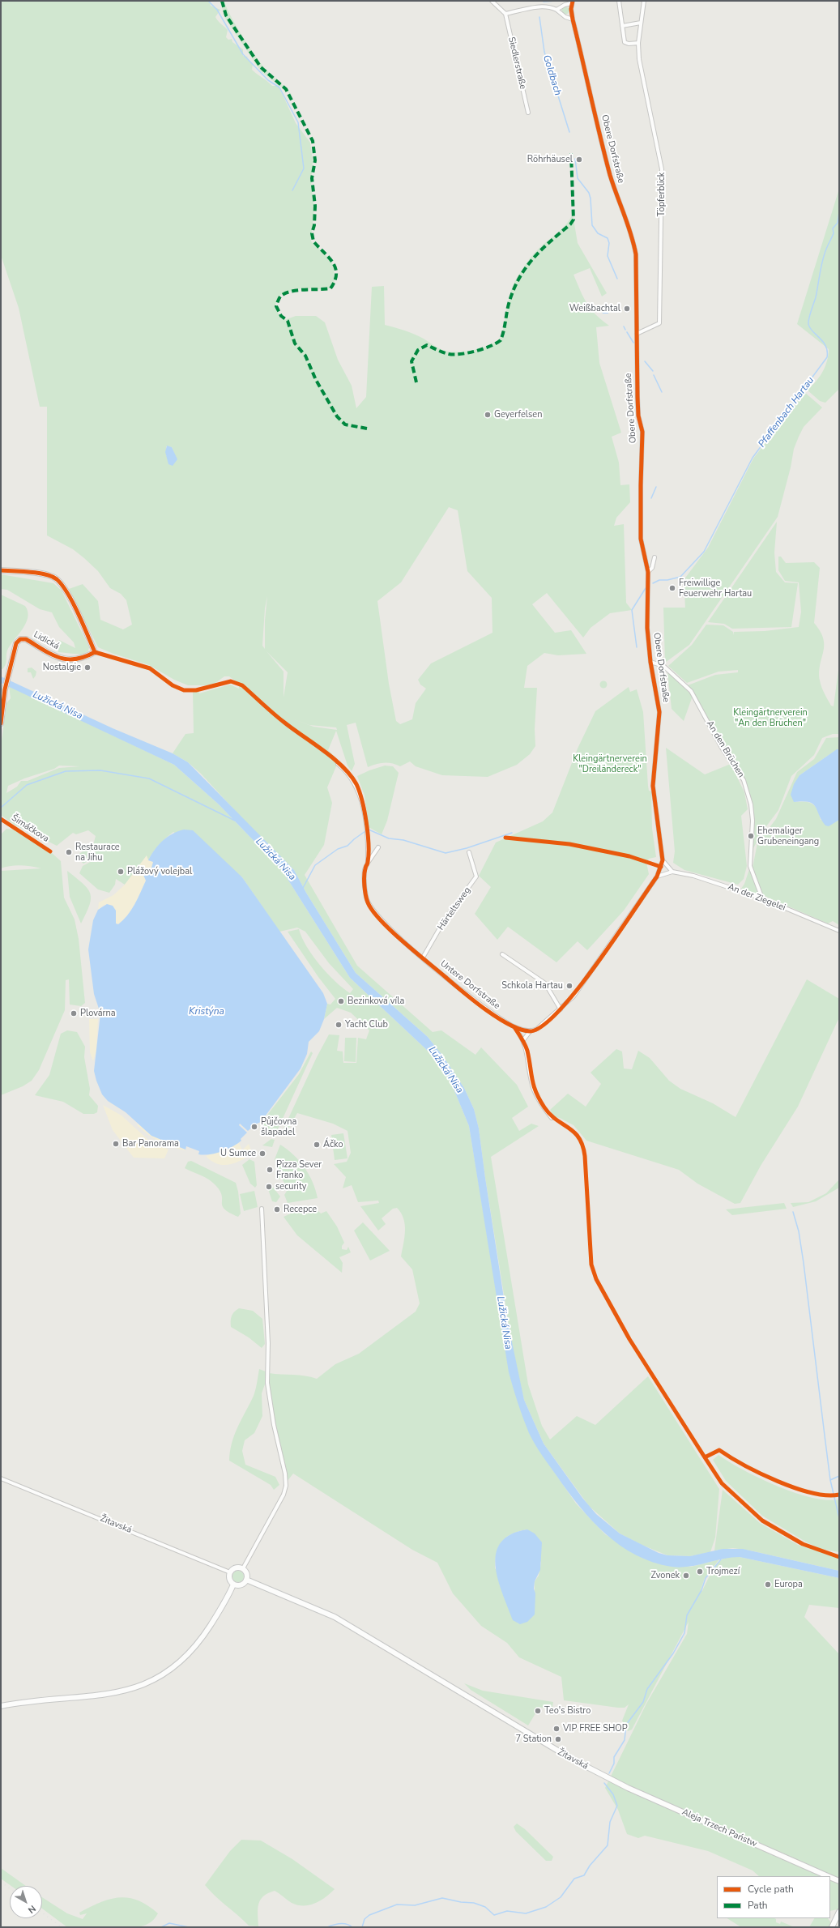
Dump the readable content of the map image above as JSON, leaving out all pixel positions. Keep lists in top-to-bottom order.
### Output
{
  "streets": {
    "main road": ["Lidická", "Žitavská", "Aleja Trzech Państw"],
    "street": [
      "Siedlerstraße",
      "Obere Dorfstraße",
      "Töpferblick",
      "An den Brüchen",
      "An der Ziegelei",
      "Härteltsweg",
      "Untere Dorfstraße"
    ],
    "cycle path": ["Šimáčkova"]
  },
  "crossings": [
    ["Obere Dorfstraße", "Töpferblick"],
    ["Obere Dorfstraße", "An den Brüchen"],
    ["An den Brüchen", "An der Ziegelei"],
    ["Härteltsweg", "Untere Dorfstraße"],
    ["Žitavská", "Aleja Trzech Państw"]
  ],
  "water": [
    "Goldbach",
    "Pfaffenbach Hartau",
    "Lužická Nisa",
    "Kristýna"
  ],
  "parks": ["Kleingärtnerverein \"An den Brüchen\"", "Kleingärtnerverein \"Dreiländereck\""],
  "places": [
    "Röhrhäusel",
    "Weißbachtal",
    "Geyerfelsen",
    "Freiwillige Feuerwehr Hartau",
    "Nostalgie",
    "Ehemaliger Grubeneingang",
    "Restaurace na Jihu",
    "Plážový volejbal",
    "Schkola Hartau",
    "Bezinková víla",
    "Plovárna",
    "Yacht Club",
    "Půjčovna šlapadel",
    "Bar Panorama",
    "Áčko",
    "U Sumce",
    "Pizza Sever Franko",
    "security",
    "Recepce",
    "Trojmezí",
    "Zvonek",
    "Europa",
    "Teo's Bistro",
    "VIP FREE SHOP",
    "7 Station"
  ],
  "legend": ["Cycle path", "Path"],
  "north": "bottom right"
}
